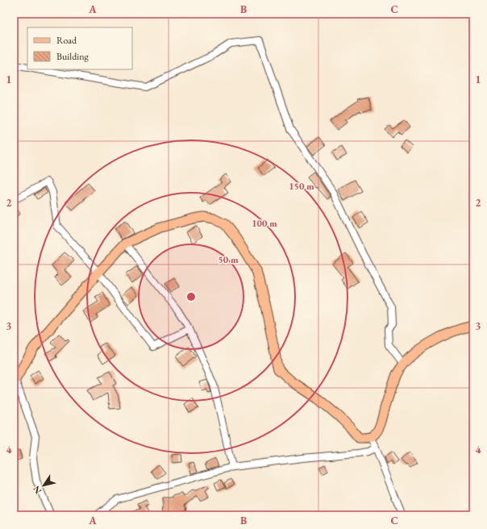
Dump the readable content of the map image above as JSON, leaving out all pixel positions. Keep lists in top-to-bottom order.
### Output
{
  "legend": ["Road", "Building"],
  "north": "bottom left",
  "grid": {
    "columns": ["A", "B", "C"],
    "rows": [
      "1",
      "2",
      "3",
      "4"
    ]
  },
  "rings": ["150 m", "100 m", "50 m"]
}
